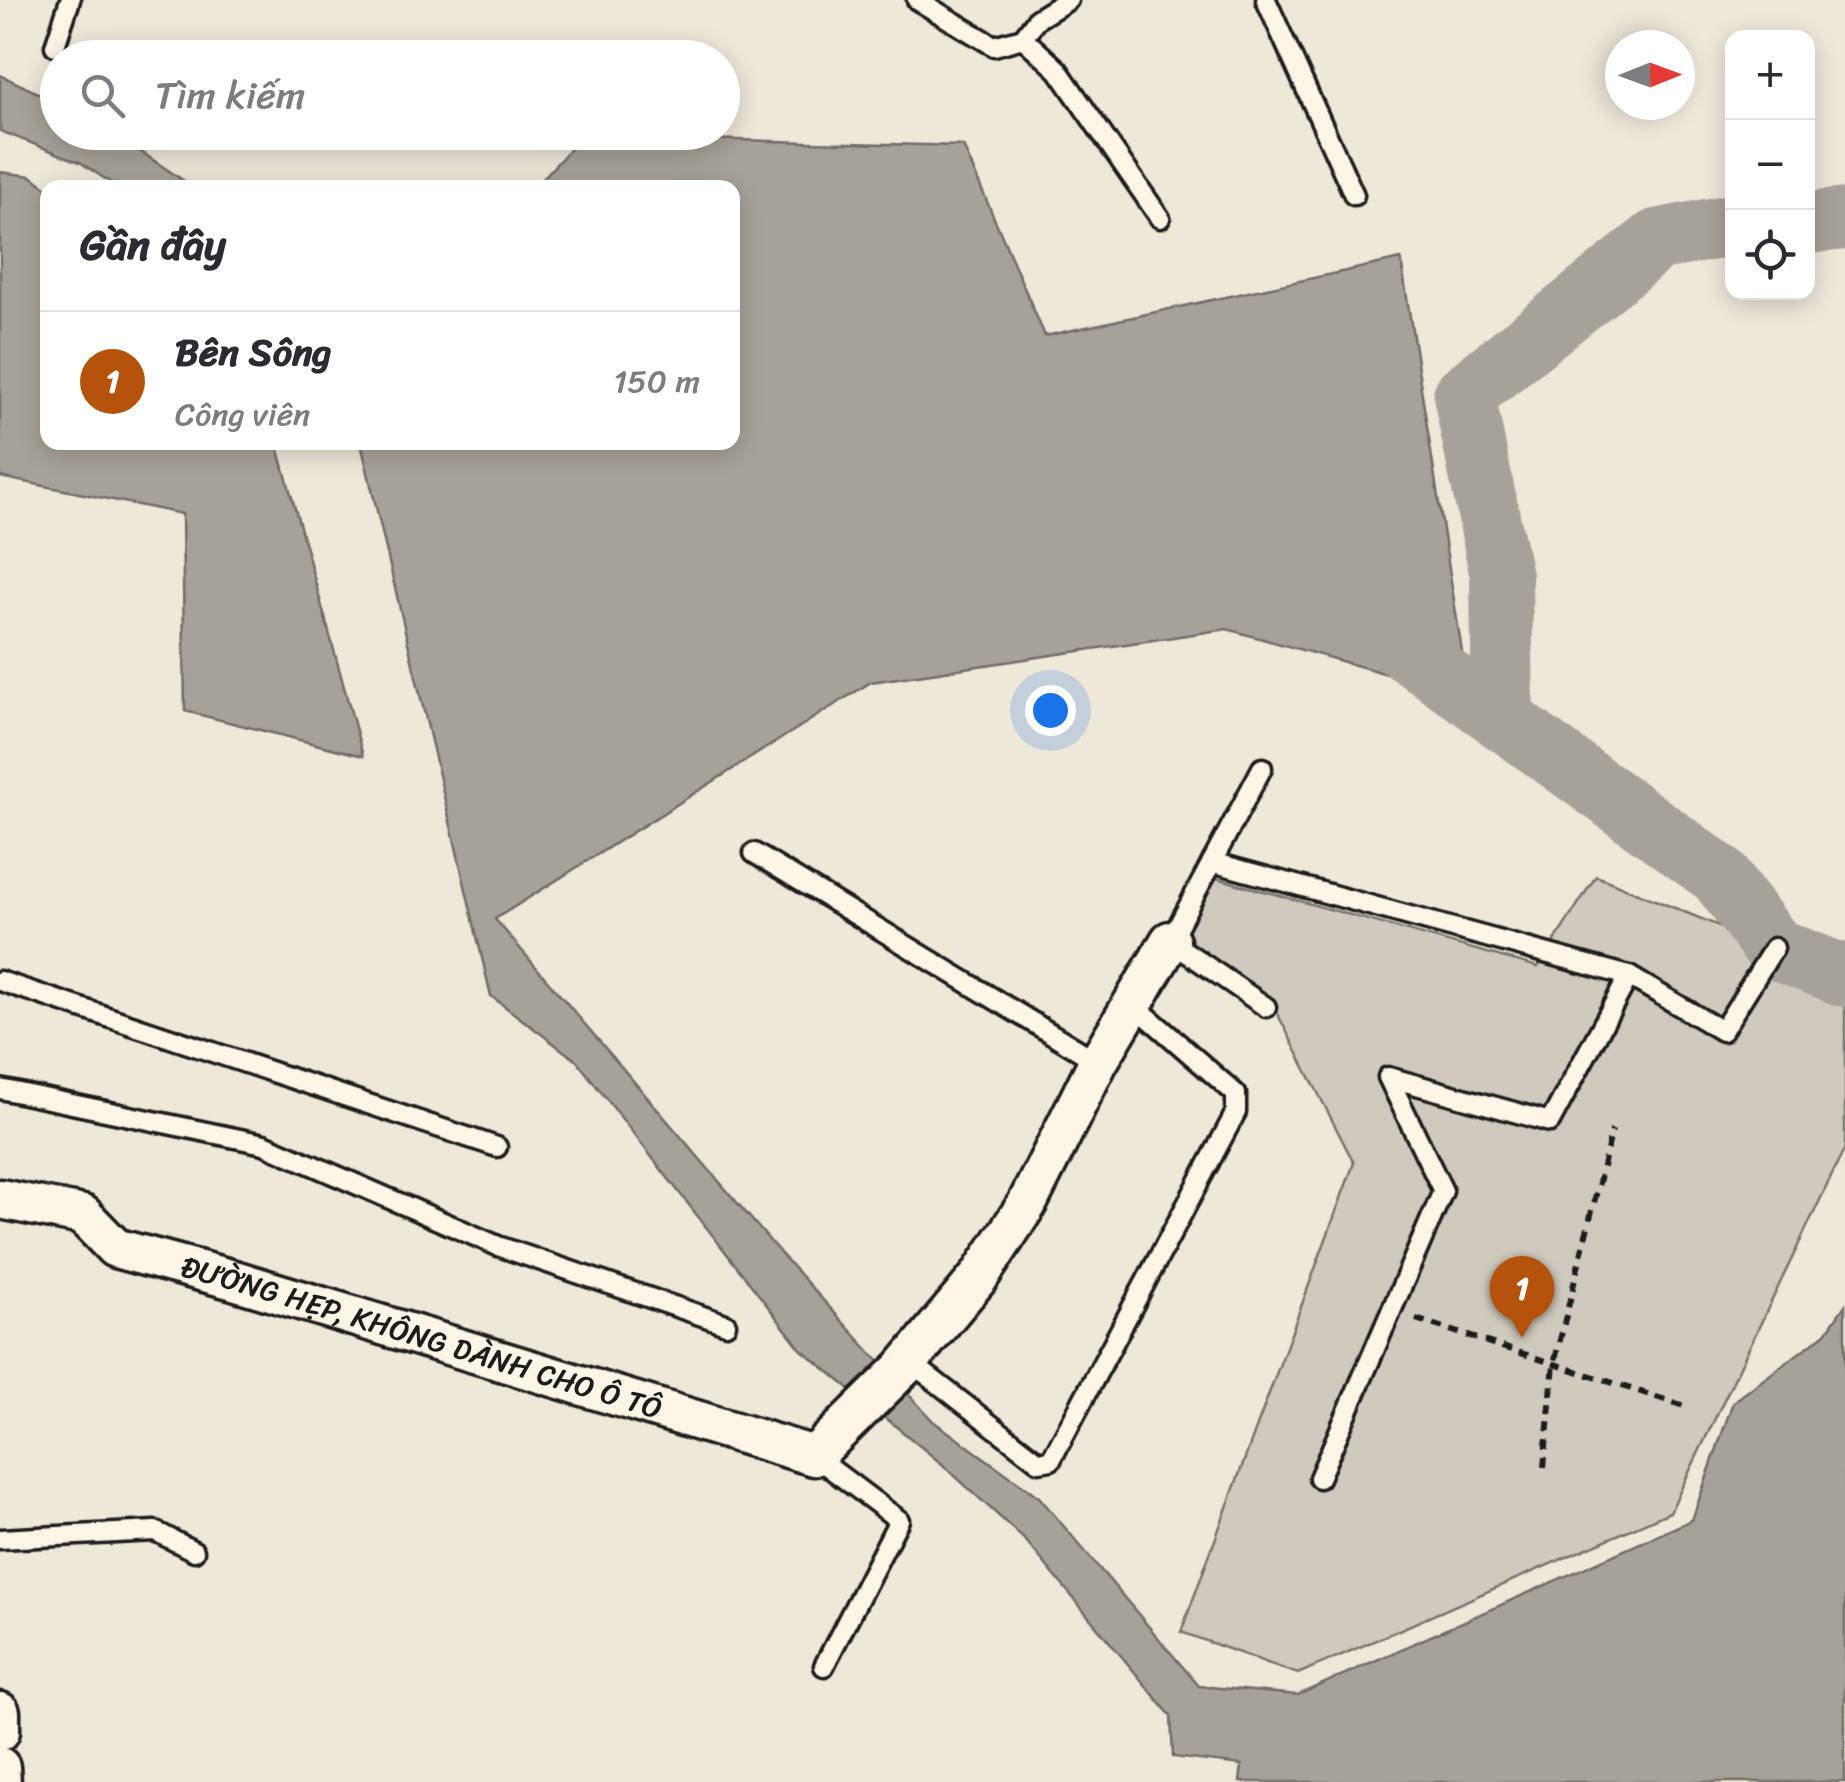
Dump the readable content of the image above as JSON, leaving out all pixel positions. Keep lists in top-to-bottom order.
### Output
{
  "streets": {
    "street": ["ĐƯỜNG HẸP, KHÔNG DÀNH CHO Ô TÔ"]
  },
  "north": "right",
  "page": {
    "map_buttons": ["+", "−"],
    "search": "Tìm kiếm",
    "heading": "Gần đây",
    "list": [
      {
        "mark": "1",
        "name": "Bên Sông",
        "note": "Công viên",
        "value": "150 m"
      }
    ],
    "pins": "1"
  }
}
